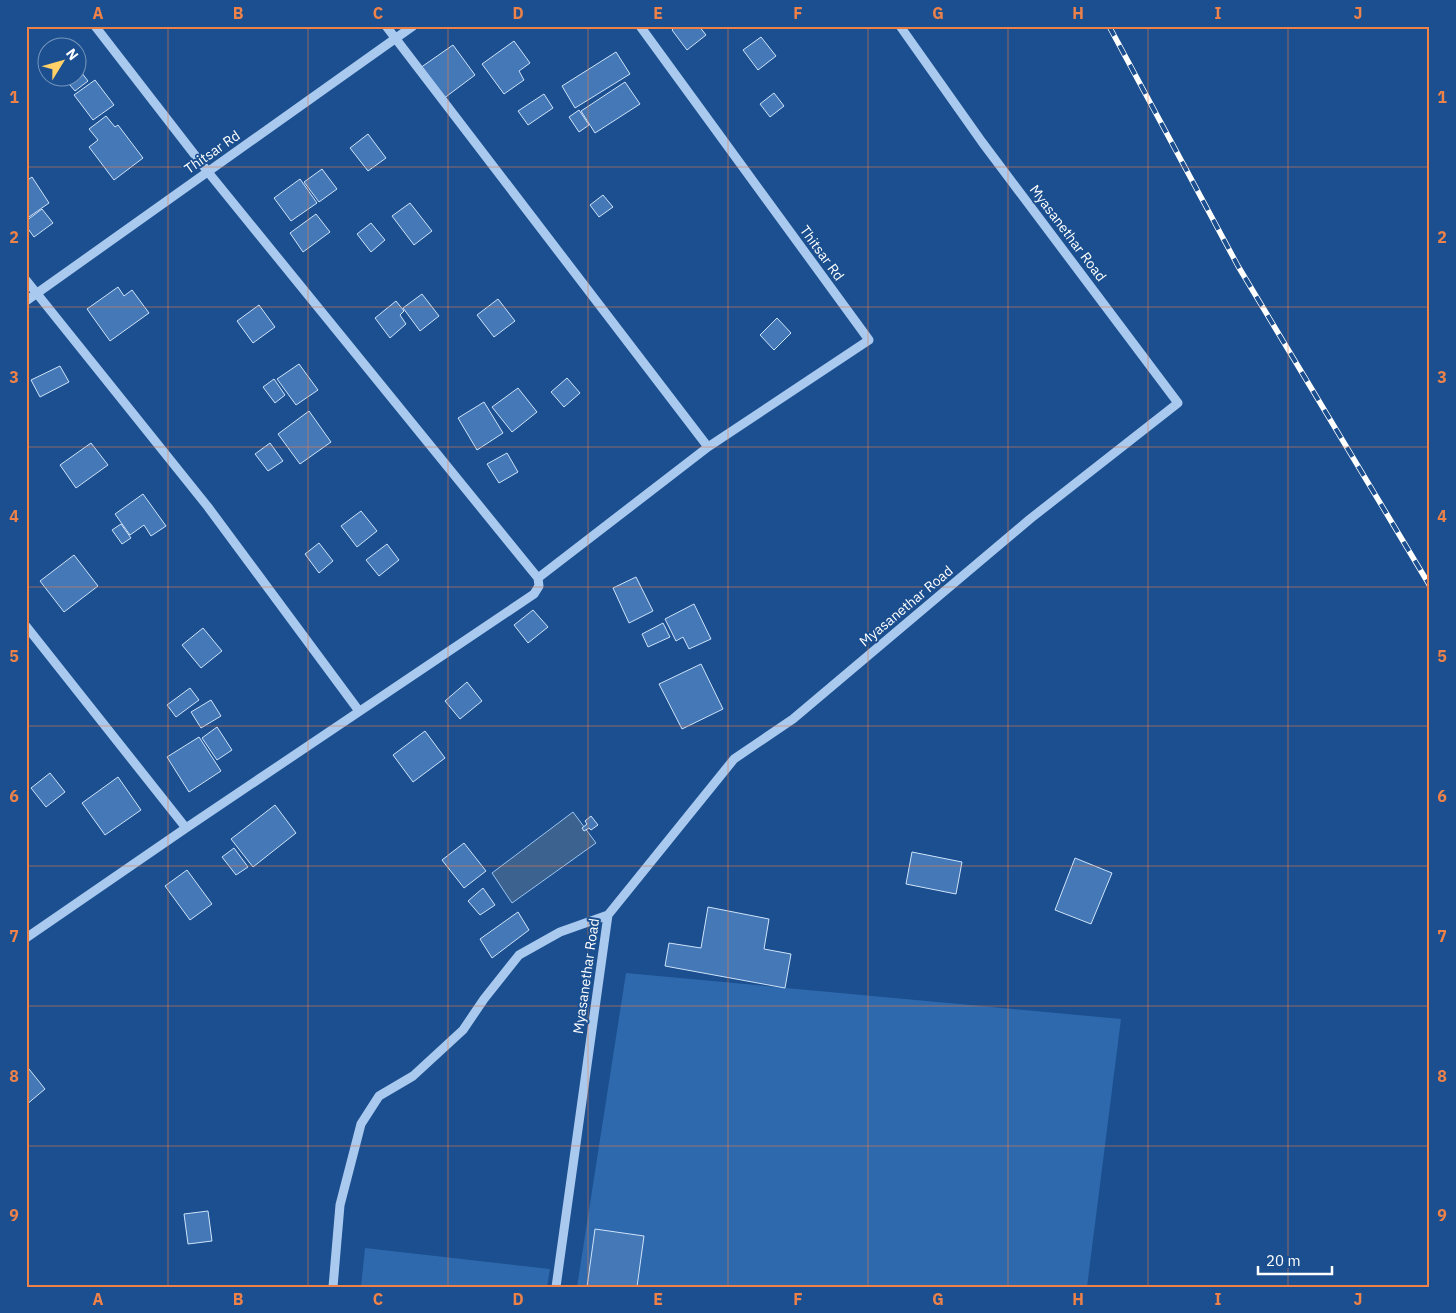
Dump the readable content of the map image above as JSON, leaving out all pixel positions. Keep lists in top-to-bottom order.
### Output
{
  "streets": {
    "street": ["Thitsar Rd", "Myasanethar Road"]
  },
  "scale_bar": "20 m",
  "north": "top right",
  "grid": {
    "columns": [
      "A",
      "B",
      "C",
      "D",
      "E",
      "F",
      "G",
      "H",
      "I",
      "J"
    ],
    "rows": [
      "1",
      "2",
      "3",
      "4",
      "5",
      "6",
      "7",
      "8",
      "9"
    ]
  }
}
